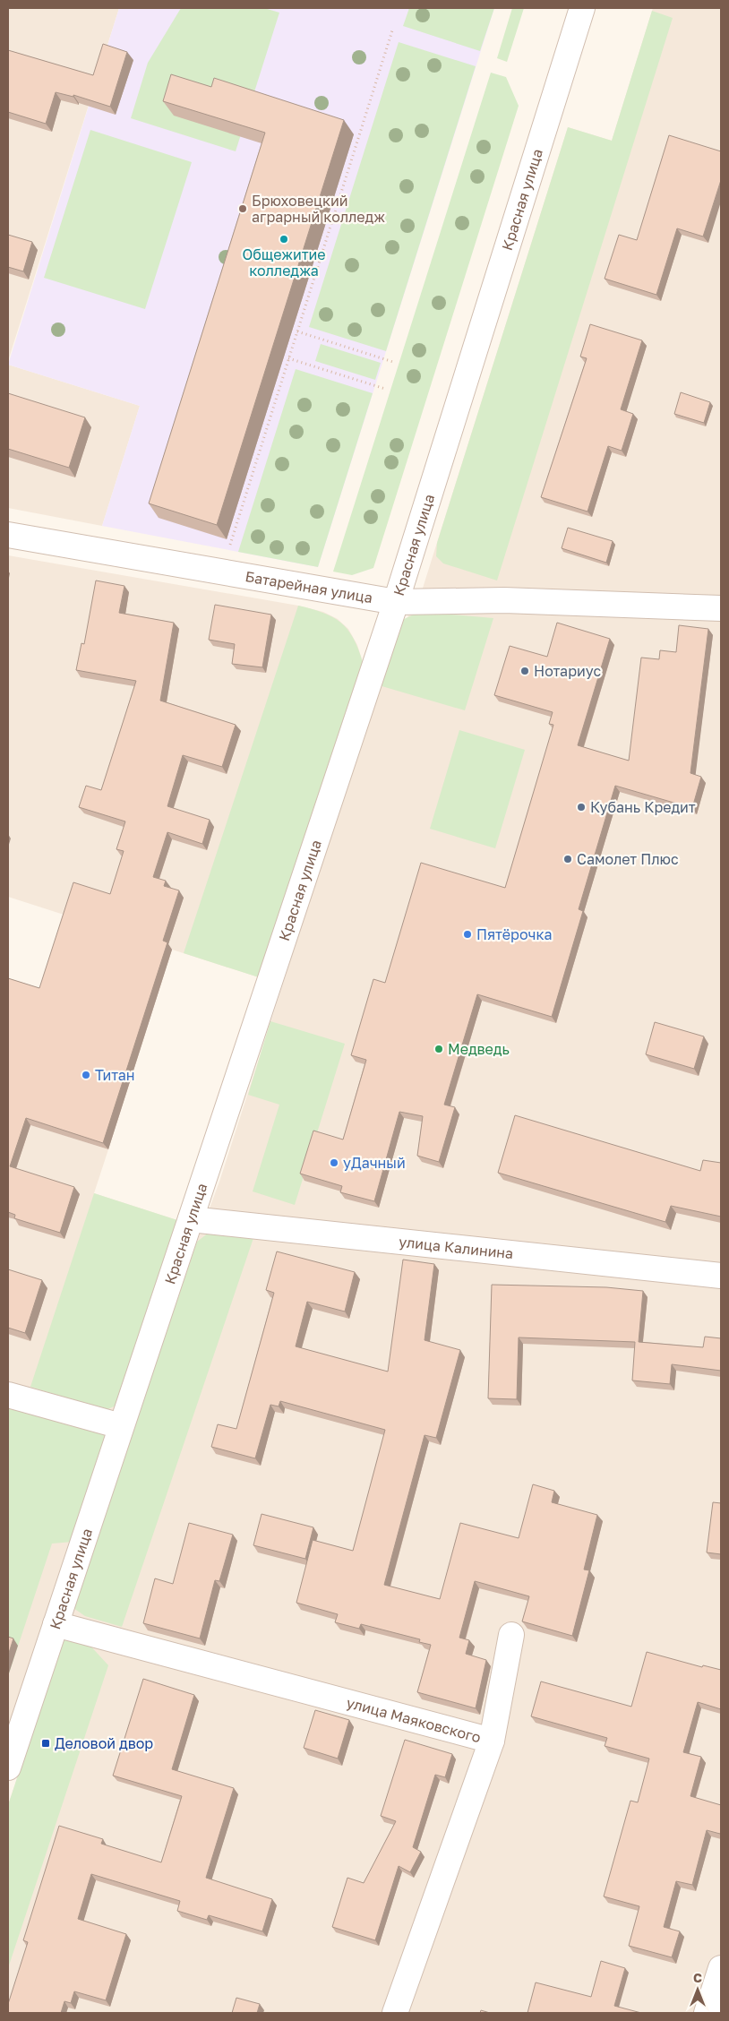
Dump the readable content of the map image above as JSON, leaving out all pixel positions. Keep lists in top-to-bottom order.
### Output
{
  "streets": {
    "street": [
      "Красная улица",
      "Батарейная улица",
      "улица Калинина",
      "улица Маяковского"
    ]
  },
  "crossings": [
    ["Красная улица", "Батарейная улица"],
    ["Красная улица", "улица Калинина"],
    ["Красная улица", "улица Маяковского"]
  ],
  "places": {
    "other": [
      "Брюховецкий аграрный колледж",
      "Общежитие колледжа",
      "Нотариус",
      "Кубань Кредит",
      "Самолет Плюс",
      "Пятёрочка",
      "Медведь",
      "Титан",
      "уДачный"
    ],
    "transit": ["Деловой двор"]
  },
  "north": "top"
}
